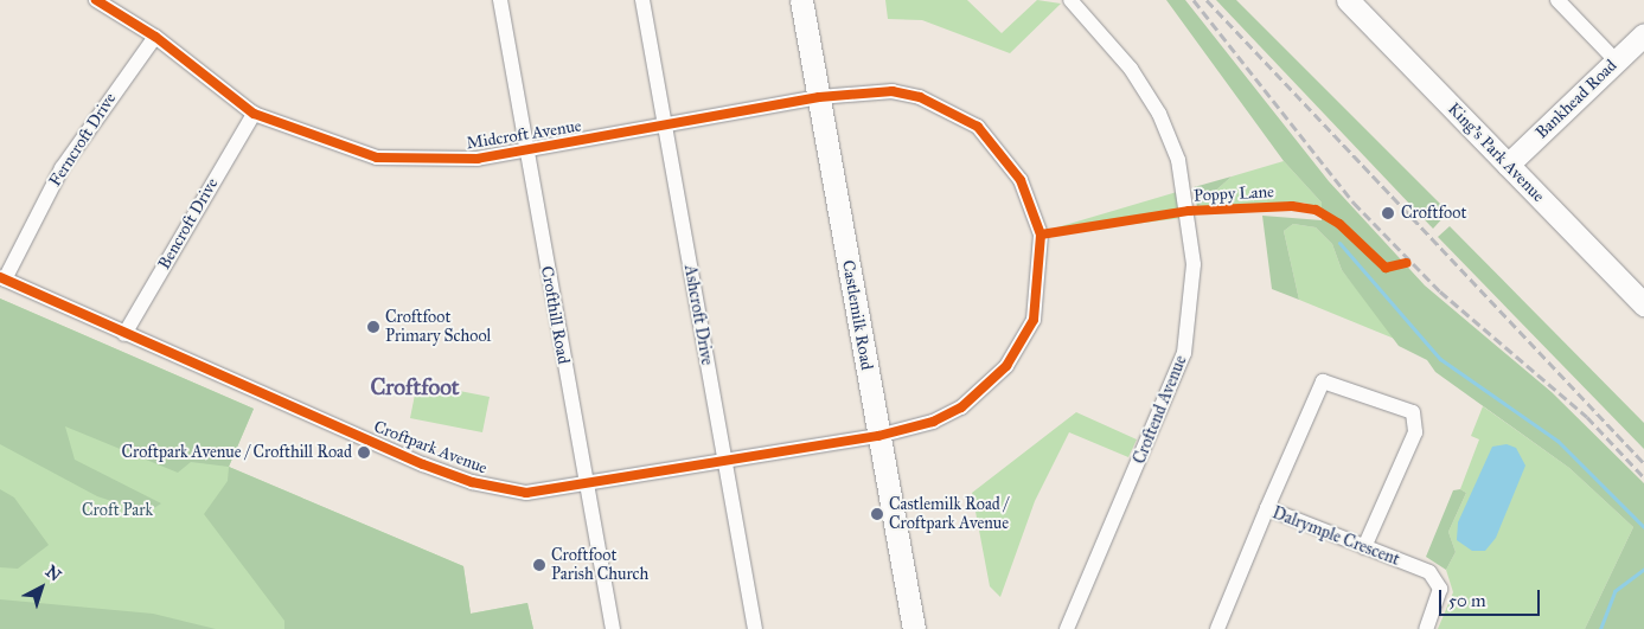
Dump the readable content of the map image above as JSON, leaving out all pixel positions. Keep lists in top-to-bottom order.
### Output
{
  "streets": {
    "street": [
      "Bankhead Road",
      "Midcroft Avenue",
      "Ferncroft Drive",
      "King's Park Avenue",
      "Bencroft Drive",
      "Crofthill Road",
      "Ashcroft Drive",
      "Castlemilk Road",
      "Croftend Avenue",
      "Croftpark Avenue",
      "Dalrymple Crescent"
    ],
    "cycle path": ["Poppy Lane"]
  },
  "crossings": [
    ["Bankhead Road", "King's Park Avenue"],
    ["Midcroft Avenue", "Ferncroft Drive"],
    ["Midcroft Avenue", "Bencroft Drive"],
    ["Midcroft Avenue", "Crofthill Road"],
    ["Midcroft Avenue", "Ashcroft Drive"],
    ["Midcroft Avenue", "Castlemilk Road"],
    ["Midcroft Avenue", "Croftpark Avenue"],
    ["Ferncroft Drive", "Croftpark Avenue"],
    ["Bencroft Drive", "Croftpark Avenue"],
    ["Crofthill Road", "Croftpark Avenue"],
    ["Ashcroft Drive", "Croftpark Avenue"],
    ["Castlemilk Road", "Croftpark Avenue"]
  ],
  "districts": ["Croftfoot"],
  "parks": ["Croft Park"],
  "places": [
    "Croftfoot",
    "Croftfoot Primary School",
    "Croftpark Avenue / Crofthill Road",
    "Castlemilk Road / Croftpark Avenue",
    "Croftfoot Parish Church"
  ],
  "scale_bar": "50 m",
  "north": "top right"
}
